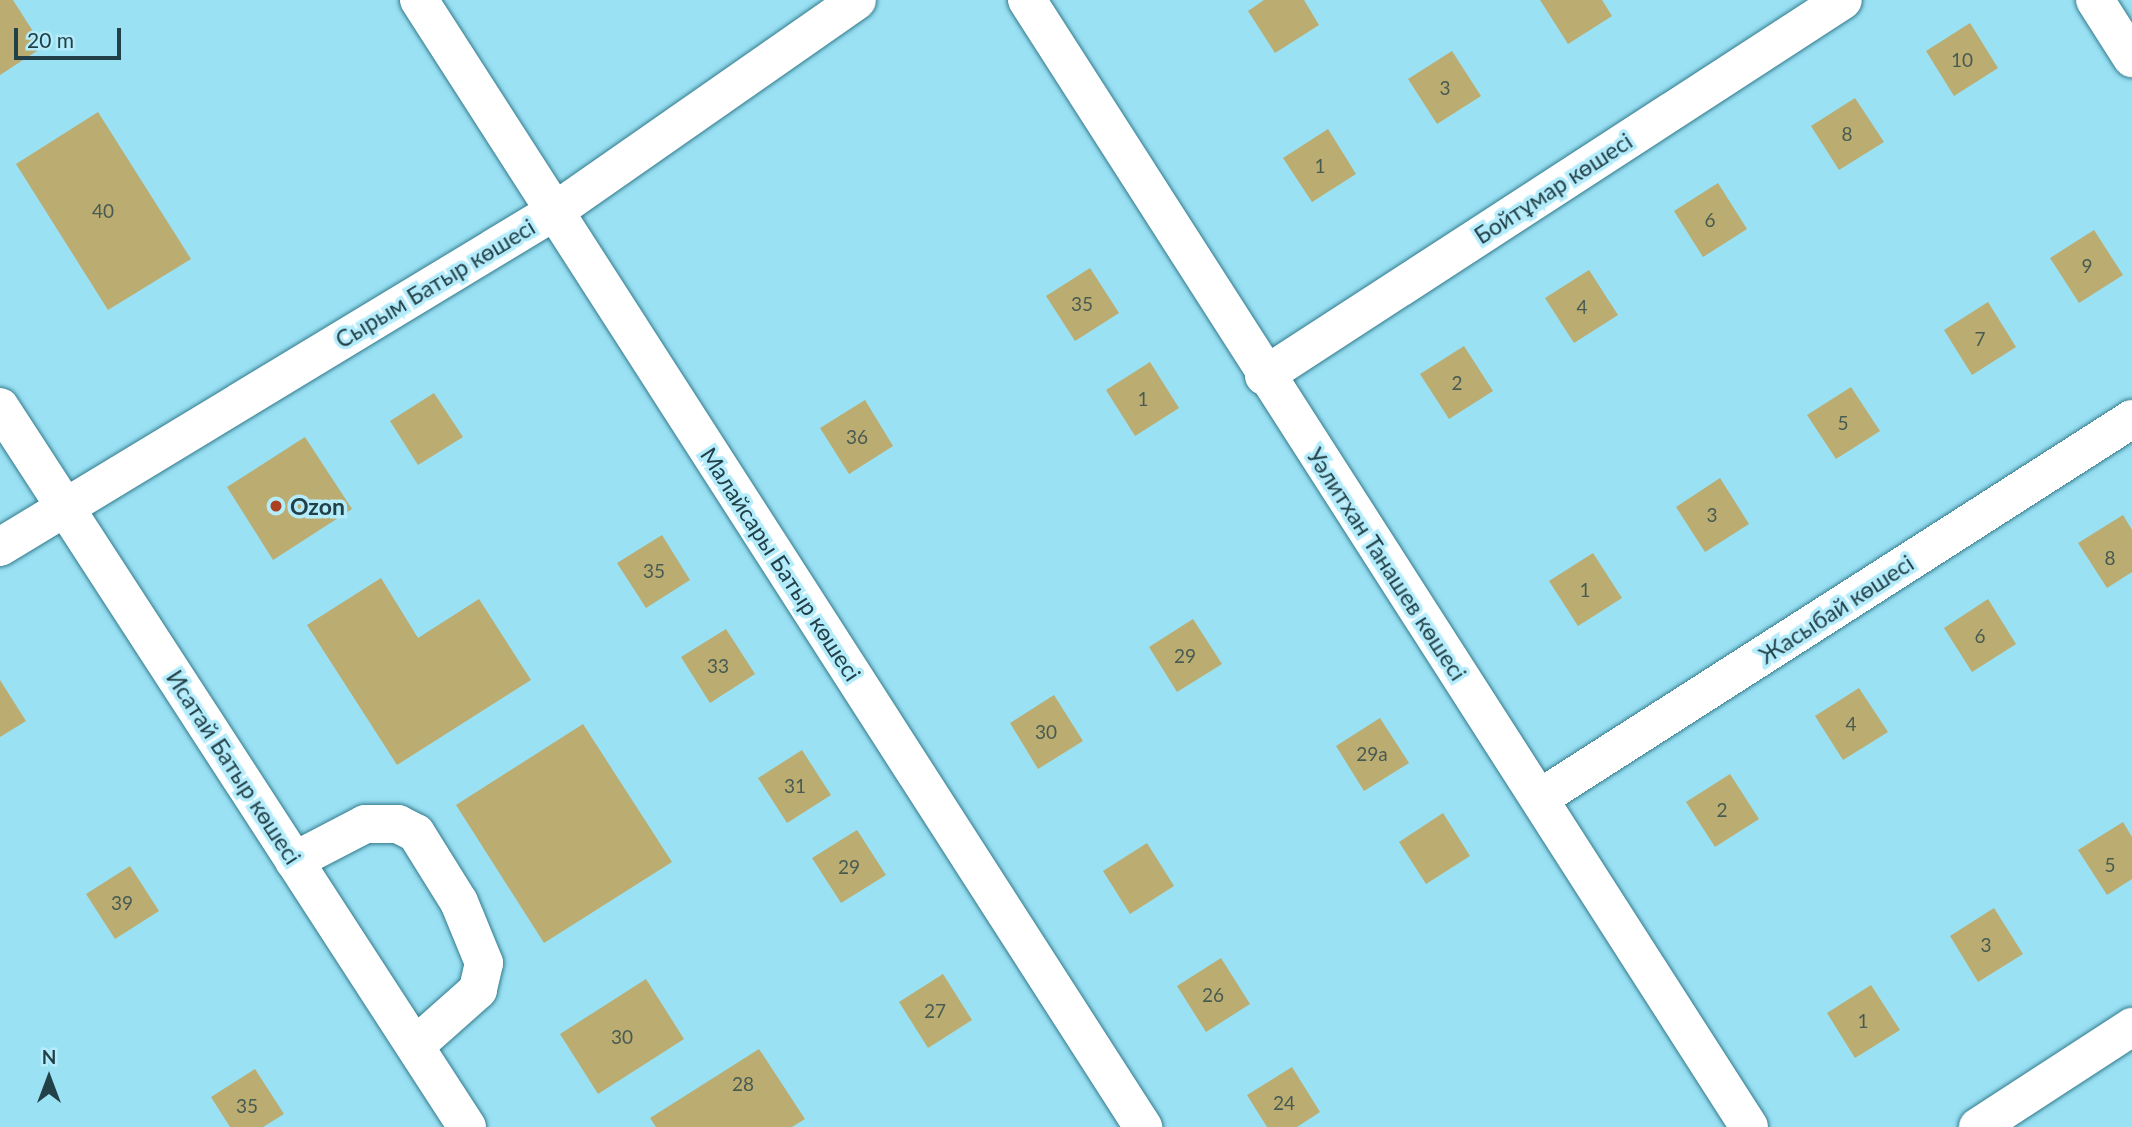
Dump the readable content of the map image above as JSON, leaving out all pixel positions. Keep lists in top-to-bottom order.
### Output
{
  "streets": {
    "street": [
      "Бойтұмар көшесі",
      "Сырым Батыр көшесі",
      "Малайсары Батыр көшесі",
      "Уәлитхан Танашев көшесі",
      "Жасыбай көшесі",
      "Исатай Батыр көшесі"
    ]
  },
  "crossings": [
    ["Бойтұмар көшесі", "Уәлитхан Танашев көшесі"],
    ["Сырым Батыр көшесі", "Малайсары Батыр көшесі"],
    ["Сырым Батыр көшесі", "Исатай Батыр көшесі"],
    ["Уәлитхан Танашев көшесі", "Жасыбай көшесі"]
  ],
  "places": ["Ozon"],
  "house_numbers": [
    "10",
    "3",
    "8",
    "1",
    "40",
    "6",
    "9",
    "35",
    "4",
    "7",
    "2",
    "1",
    "5",
    "36",
    "3",
    "8",
    "35",
    "1",
    "6",
    "29",
    "33",
    "4",
    "30",
    "29а",
    "31",
    "2",
    "5",
    "29",
    "39",
    "3",
    "26",
    "27",
    "1",
    "30",
    "28",
    "24",
    "35"
  ],
  "scale_bar": "20 m",
  "north": "top"
}
